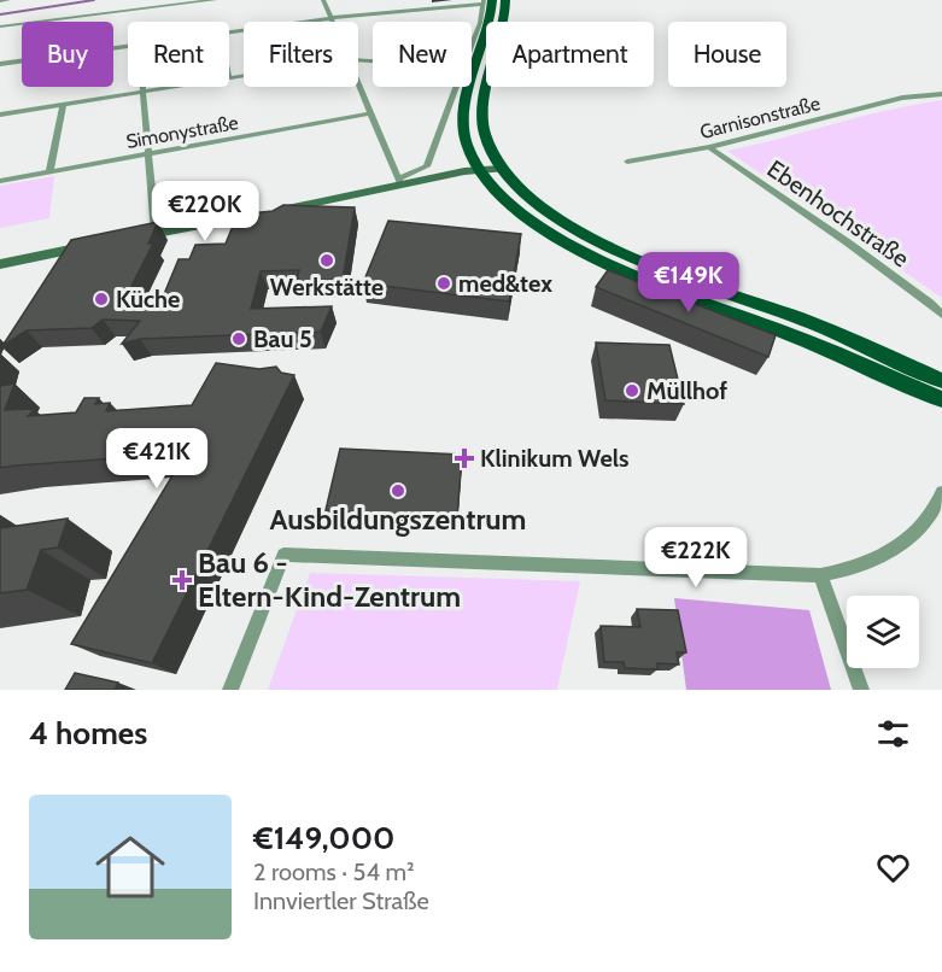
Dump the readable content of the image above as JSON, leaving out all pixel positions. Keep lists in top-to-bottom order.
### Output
{
  "streets": {
    "street": ["Garnisonstraße", "Simonystraße", "Ebenhochstraße"]
  },
  "crossings": [
    ["Garnisonstraße", "Ebenhochstraße"]
  ],
  "places": {
    "other": [
      "Werkstätte",
      "med&tex",
      "Küche",
      "Bau 5",
      "Müllhof",
      "Ausbildungszentrum"
    ],
    "health": ["Klinikum Wels", "Bau 6 - Eltern-Kind-Zentrum"]
  },
  "page": {
    "chip": [
      "Buy",
      "Rent",
      "Filters",
      "New",
      "Apartment",
      "House"
    ],
    "price": [
      "€220K",
      "€149K",
      "€421K",
      "€222K"
    ],
    "heading": "4 homes",
    "list": [
      {
        "name": "€149,000",
        "note": "2 rooms · 54 m² · Innviertler Straße"
      }
    ]
  }
}
